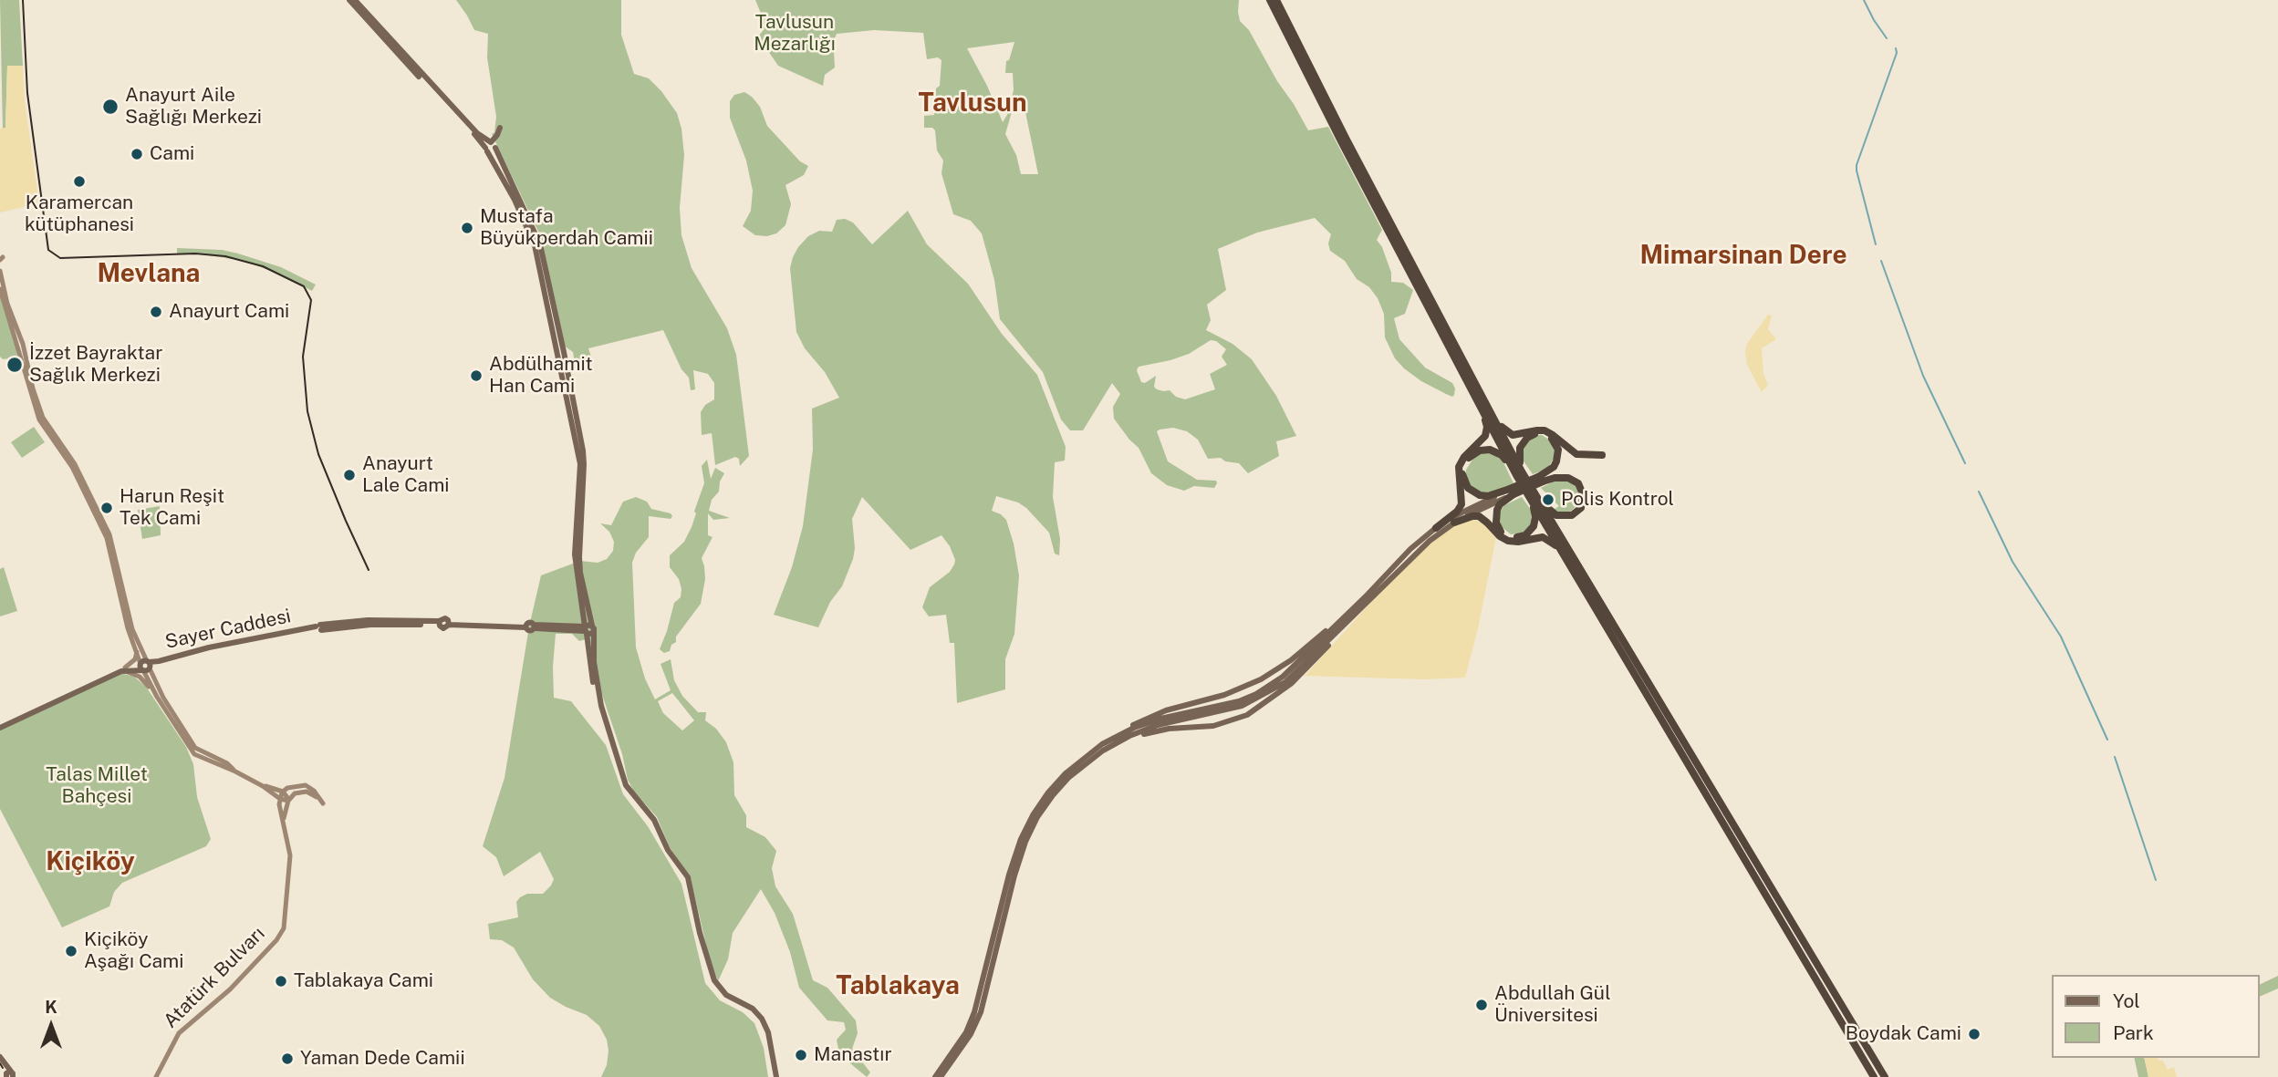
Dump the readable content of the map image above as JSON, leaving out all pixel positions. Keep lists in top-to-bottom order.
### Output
{
  "streets": {
    "main road": ["Sayer Caddesi", "Atatürk Bulvarı"]
  },
  "districts": [
    "Tavlusun",
    "Mimarsinan Dere",
    "Mevlana",
    "Kiçiköy",
    "Tablakaya"
  ],
  "parks": ["Tavlusun Mezarlığı", "Talas Millet Bahçesi"],
  "places": [
    "Anayurt Aile Sağlığı Merkezi",
    "Cami",
    "Karamercan kütüphanesi",
    "Mustafa Büyükperdah Camii",
    "Anayurt Cami",
    "İzzet Bayraktar Sağlık Merkezi",
    "Abdülhamit Han Cami",
    "Anayurt Lale Cami",
    "Polis Kontrol",
    "Harun Reşit Tek Cami",
    "Kiçiköy Aşağı Cami",
    "Tablakaya Cami",
    "Abdullah Gül Üniversitesi",
    "Boydak Cami",
    "Manastır",
    "Yaman Dede Camii"
  ],
  "legend": ["Yol", "Park"],
  "north": "top"
}
